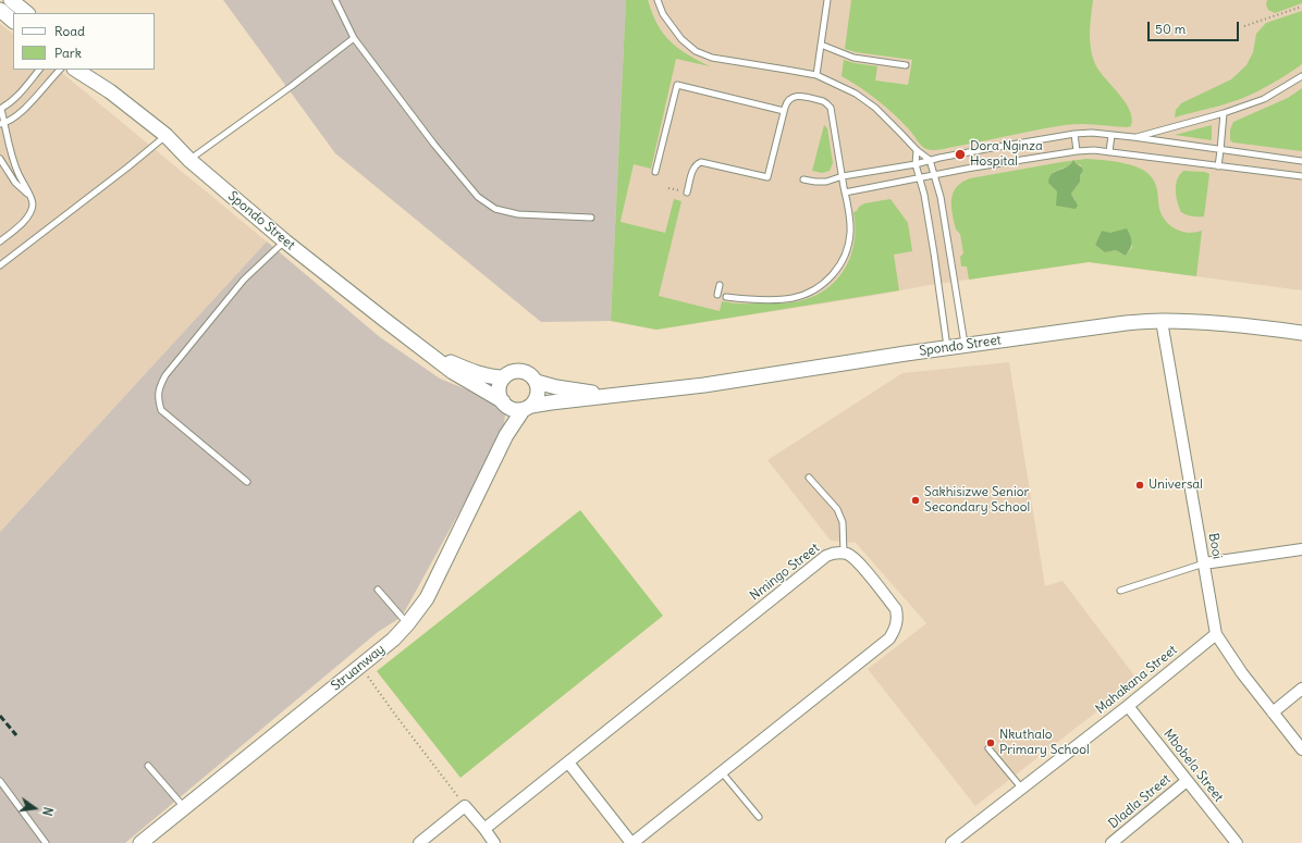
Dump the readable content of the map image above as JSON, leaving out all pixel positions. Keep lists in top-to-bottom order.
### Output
{
  "streets": {
    "main road": ["Spondo Street", "Struanway"],
    "street": [
      "Booi",
      "Nmingo Street",
      "Mahakana Street",
      "Mbobela Street",
      "Dladla Street"
    ]
  },
  "crossings": [
    ["Spondo Street", "Booi"],
    ["Spondo Street", "Struanway"],
    ["Booi", "Mahakana Street"],
    ["Mahakana Street", "Mbobela Street"],
    ["Mbobela Street", "Dladla Street"]
  ],
  "places": [
    "Dora Nginza Hospital",
    "Universal",
    "Sakhisizwe Senior Secondary School",
    "Nkuthalo Primary School"
  ],
  "legend": ["Road", "Park"],
  "scale_bar": "50 m",
  "north": "right"
}
